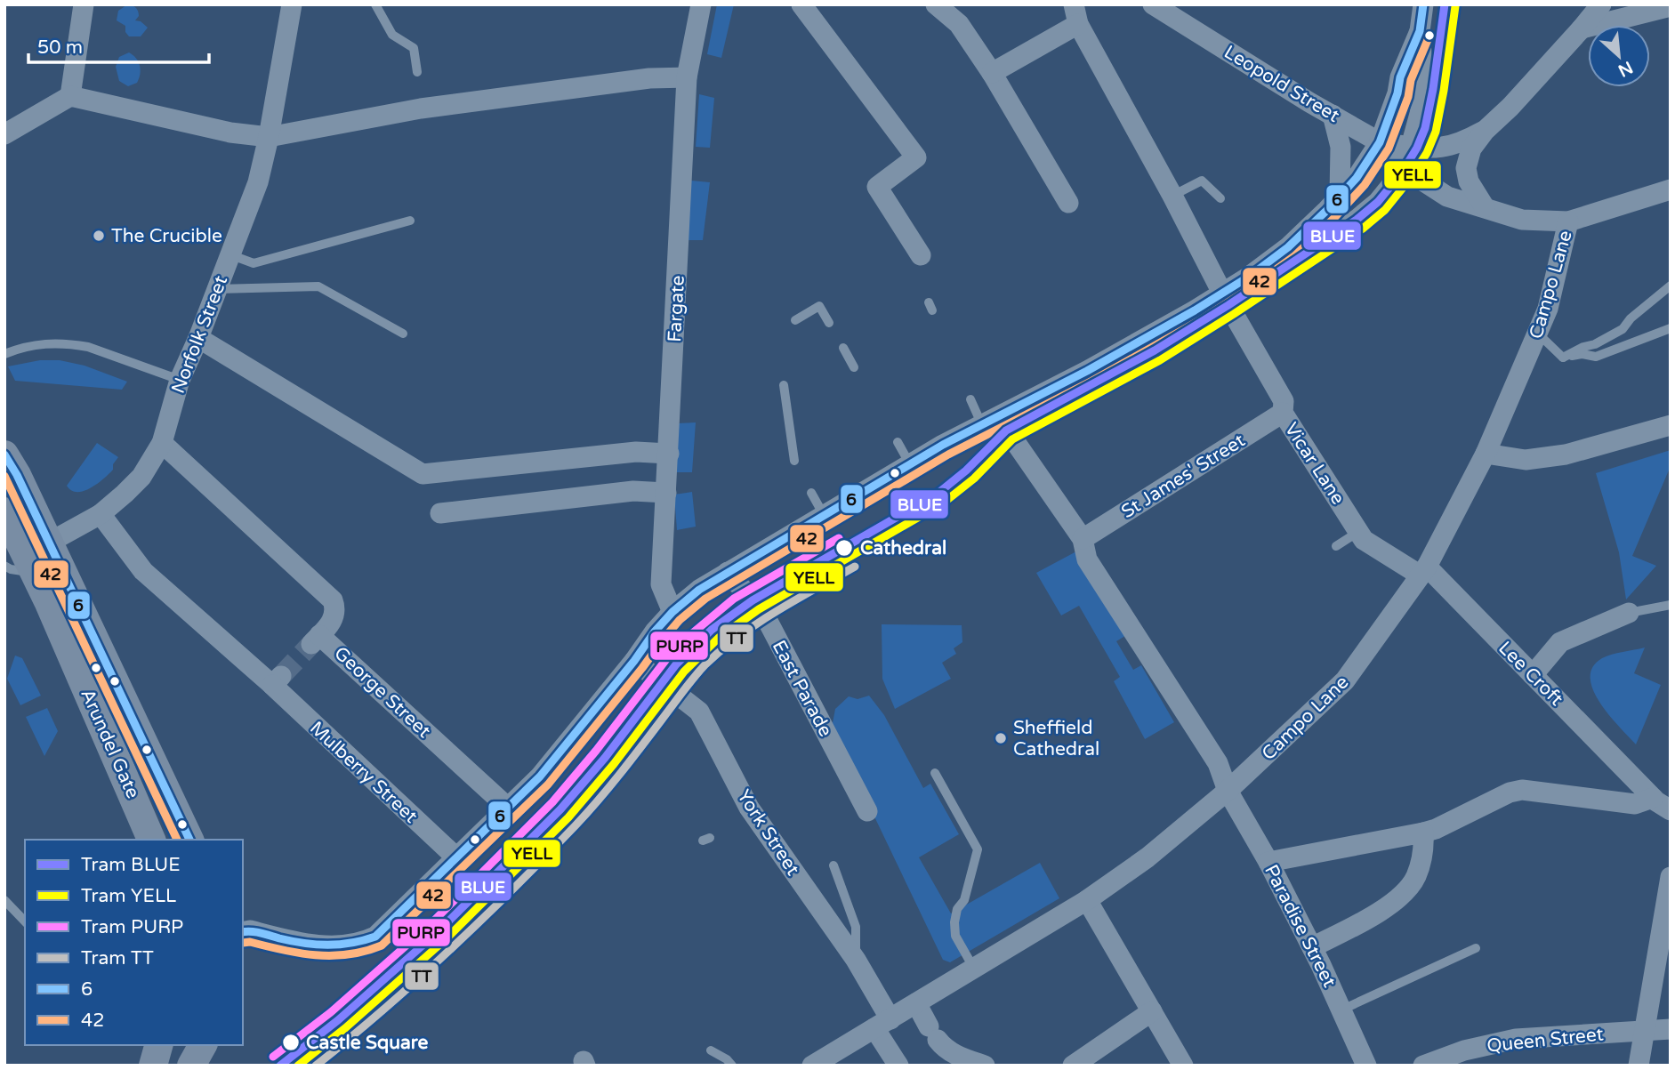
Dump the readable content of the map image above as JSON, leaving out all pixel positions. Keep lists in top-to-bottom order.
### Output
{
  "streets": {
    "street": [
      "Leopold Street",
      "Campo Lane",
      "Fargate",
      "Norfolk Street",
      "Vicar Lane",
      "St James' Street",
      "Lee Croft",
      "East Parade",
      "George Street",
      "Arundel Gate",
      "Mulberry Street",
      "York Street",
      "Paradise Street",
      "Queen Street"
    ]
  },
  "crossings": [
    ["Leopold Street", "Campo Lane"],
    ["Campo Lane", "Vicar Lane"],
    ["Campo Lane", "Lee Croft"],
    ["Campo Lane", "York Street"],
    ["Campo Lane", "Paradise Street"],
    ["Norfolk Street", "George Street"],
    ["Norfolk Street", "Arundel Gate"],
    ["Norfolk Street", "Mulberry Street"],
    ["Vicar Lane", "St James' Street"],
    ["Vicar Lane", "Lee Croft"],
    ["St James' Street", "Paradise Street"]
  ],
  "places": [
    "The Crucible",
    "Cathedral",
    "Sheffield Cathedral",
    "Castle Square"
  ],
  "lines": [
    "tram line BLUE",
    "transit line 6",
    "tram line YELL",
    "transit line 42",
    "tram line PURP",
    "tram line TT"
  ],
  "legend": [
    "Tram BLUE",
    "Tram YELL",
    "Tram PURP",
    "Tram TT",
    "6",
    "42"
  ],
  "scale_bar": "50 m",
  "north": "bottom right"
}
